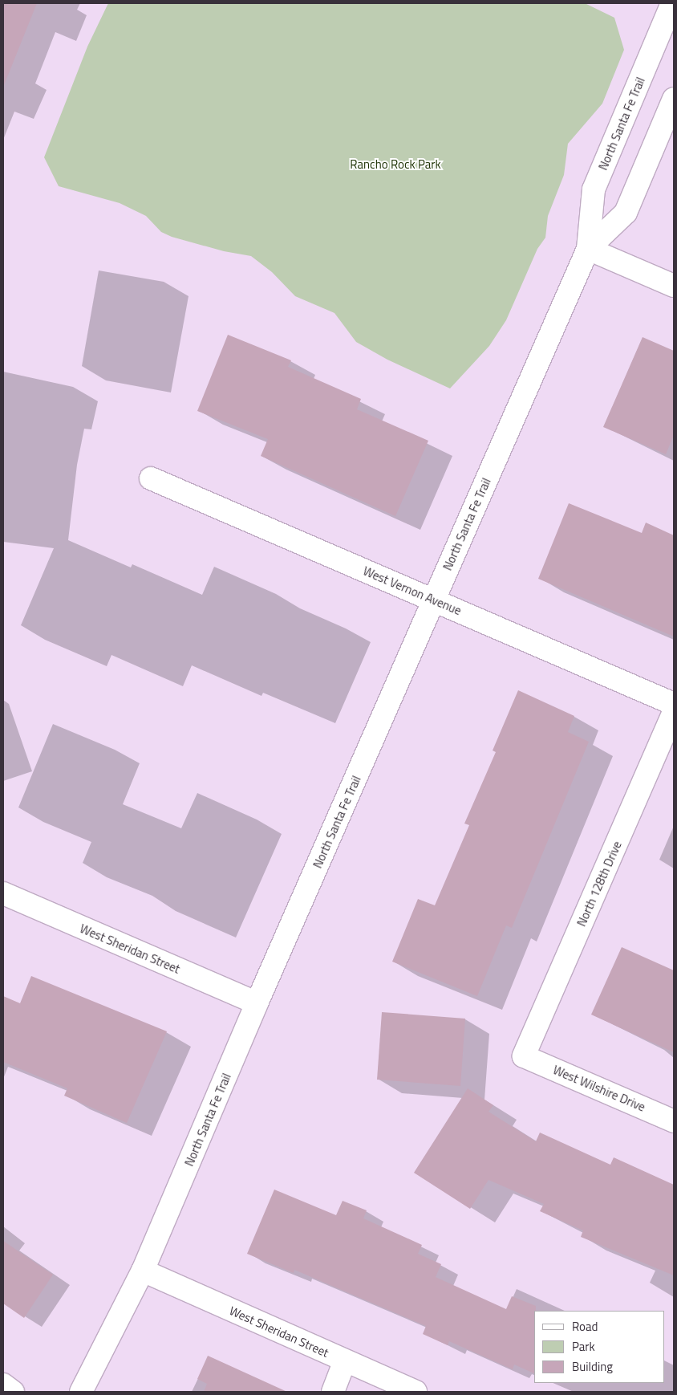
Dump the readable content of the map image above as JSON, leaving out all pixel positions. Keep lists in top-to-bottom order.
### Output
{
  "streets": {
    "street": [
      "North Santa Fe Trail",
      "West Vernon Avenue",
      "North 128th Drive",
      "West Sheridan Street",
      "West Wilshire Drive"
    ]
  },
  "crossings": [
    ["North Santa Fe Trail", "West Vernon Avenue"],
    ["North Santa Fe Trail", "West Sheridan Street"],
    ["North 128th Drive", "West Wilshire Drive"]
  ],
  "parks": ["Rancho Rock Park"],
  "legend": ["Road", "Park", "Building"]
}
